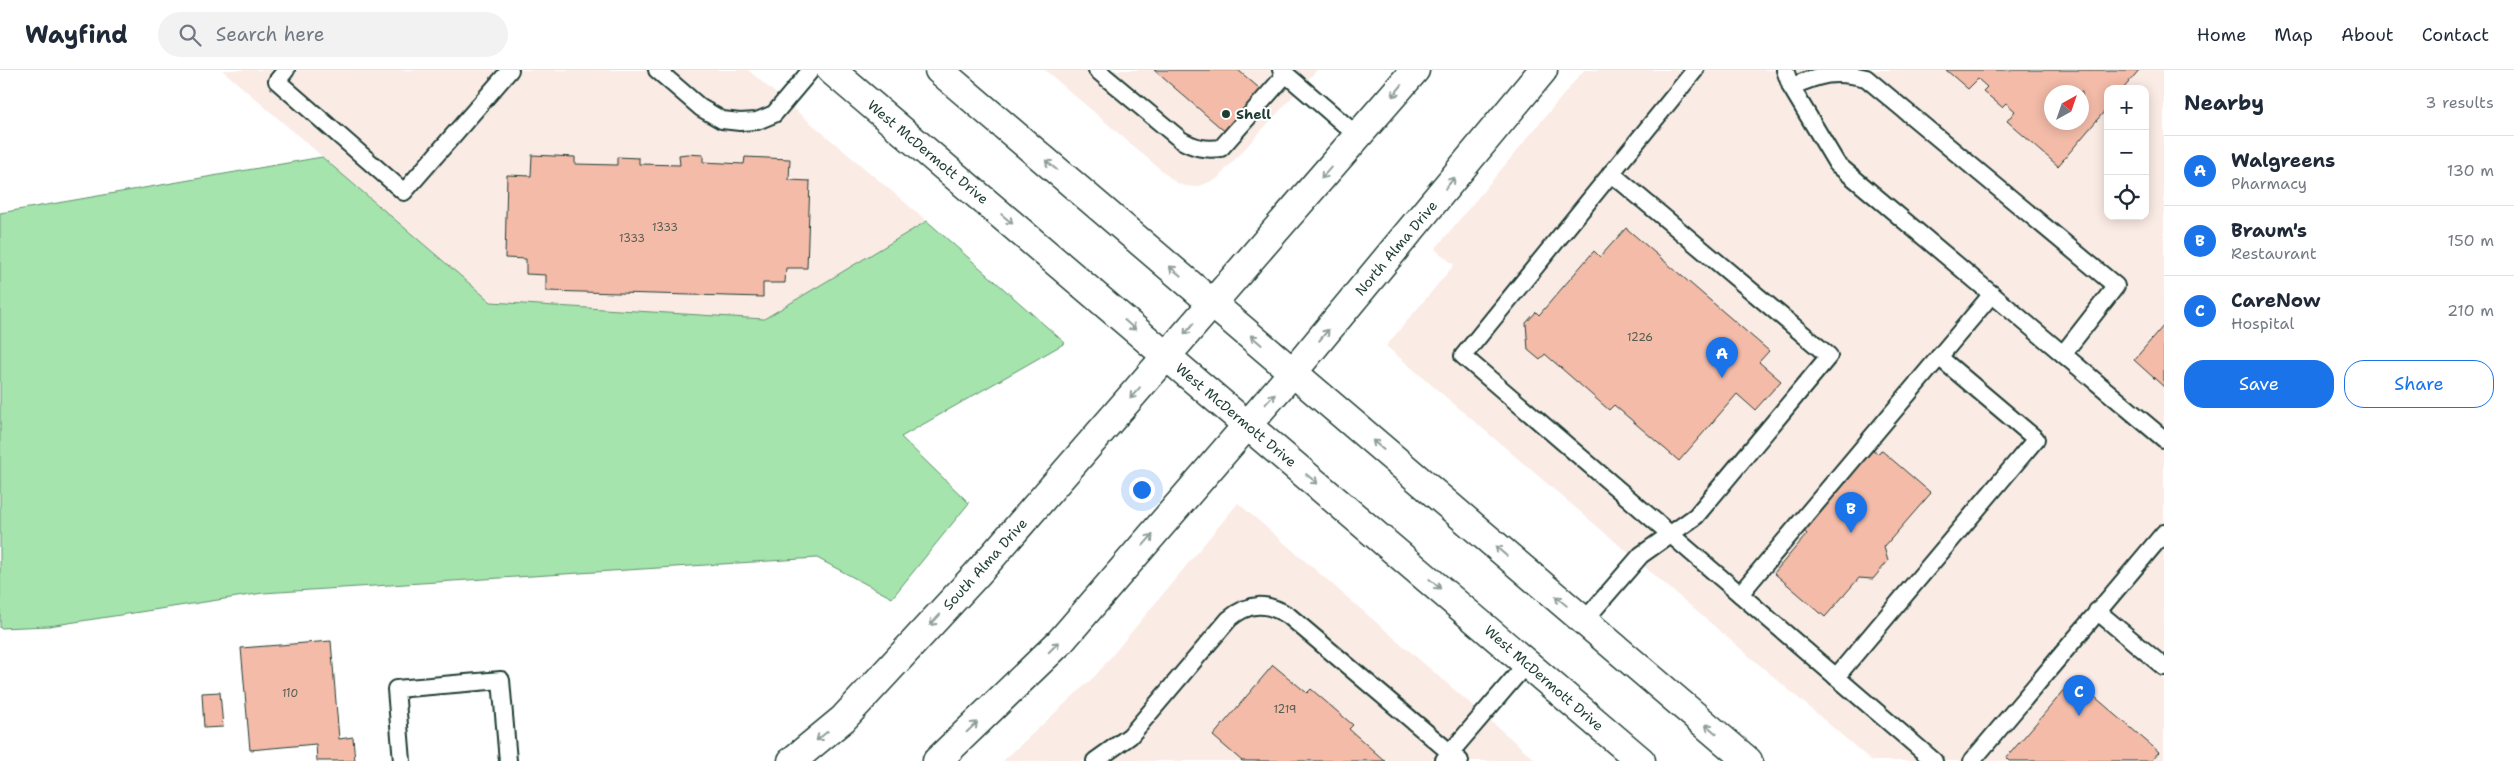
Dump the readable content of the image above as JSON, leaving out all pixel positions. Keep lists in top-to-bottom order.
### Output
{
  "streets": {
    "main road": ["West McDermott Drive", "North Alma Drive", "South Alma Drive"]
  },
  "crossings": [
    ["West McDermott Drive", "North Alma Drive"],
    ["West McDermott Drive", "South Alma Drive"]
  ],
  "places": ["Shell"],
  "house_numbers": [
    "1333",
    "1333",
    "1226",
    "110",
    "1219"
  ],
  "north": "top right",
  "page": {
    "header": "Wayfind",
    "search": "Search here",
    "nav": [
      "Home",
      "Map",
      "About",
      "Contact"
    ],
    "heading": ["Nearby", "3 results"],
    "map_buttons": ["+", "−"],
    "list": [
      {
        "mark": "A",
        "name": "Walgreens",
        "note": "Pharmacy",
        "value": "130 m"
      },
      {
        "mark": "B",
        "name": "Braum's",
        "note": "Restaurant",
        "value": "150 m"
      },
      {
        "mark": "C",
        "name": "CareNow",
        "note": "Hospital",
        "value": "210 m"
      }
    ],
    "pins": ["A", "B", "C"],
    "buttons": ["Save", "Share"]
  }
}
